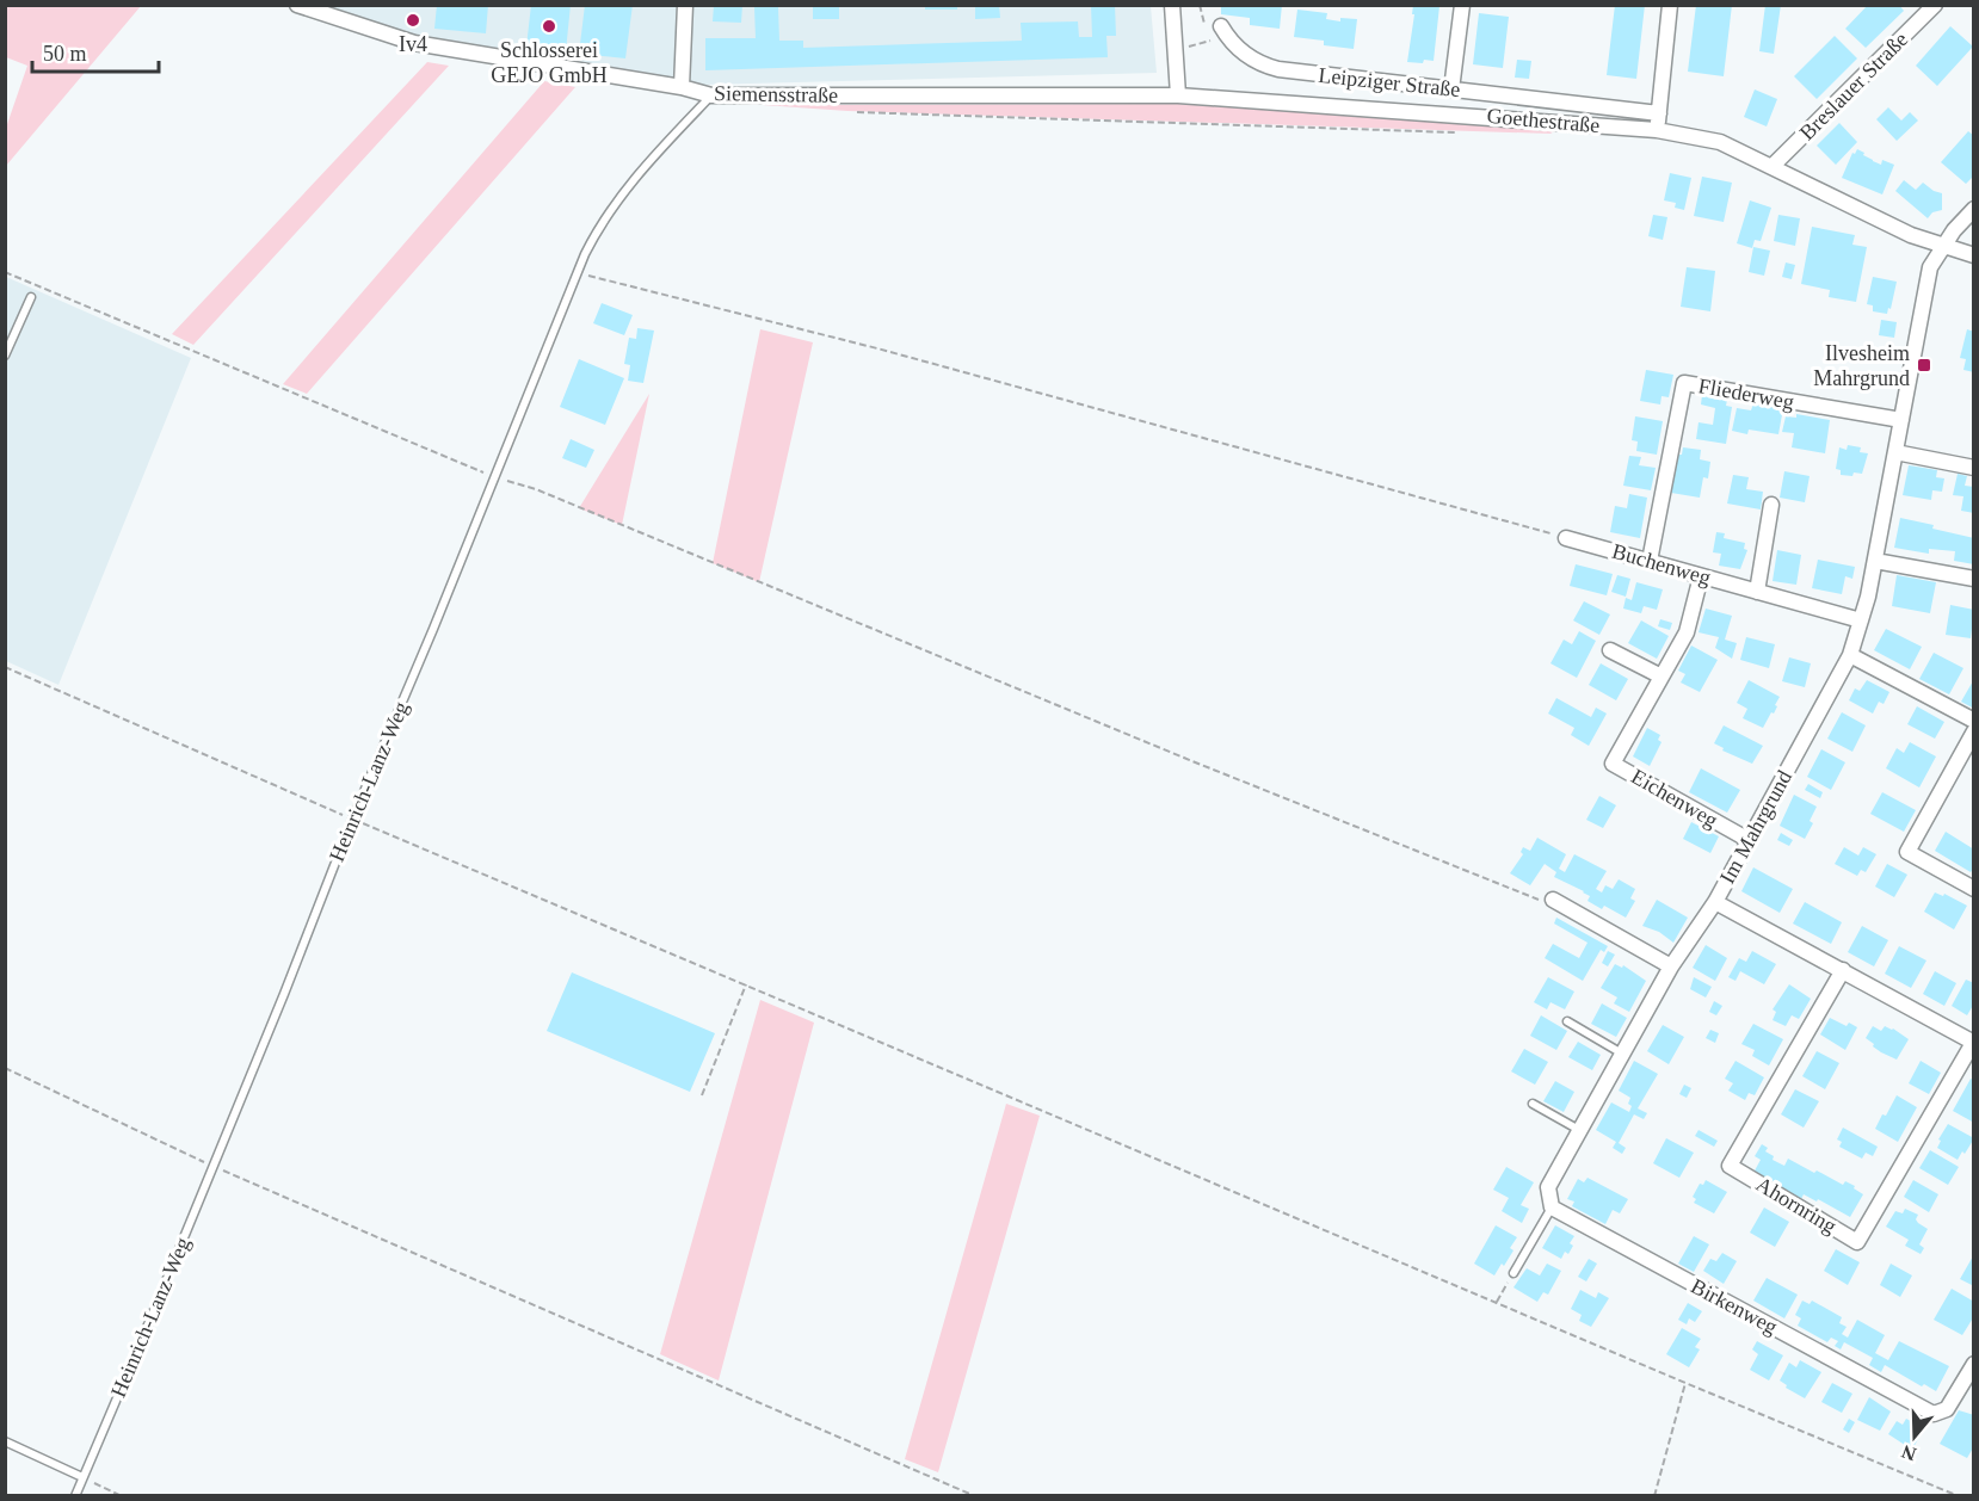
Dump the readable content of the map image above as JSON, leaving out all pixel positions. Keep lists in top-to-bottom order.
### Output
{
  "streets": {
    "street": [
      "Leipziger Straße",
      "Breslauer Straße",
      "Siemensstraße",
      "Goethestraße",
      "Fliederweg",
      "Buchenweg",
      "Eichenweg",
      "Im Mahrgrund",
      "Ahornring",
      "Birkenweg"
    ],
    "lane": ["Heinrich-Lanz-Weg"]
  },
  "crossings": [
    ["Breslauer Straße", "Goethestraße"],
    ["Siemensstraße", "Goethestraße"],
    ["Siemensstraße", "Heinrich-Lanz-Weg"],
    ["Goethestraße", "Im Mahrgrund"],
    ["Fliederweg", "Buchenweg"],
    ["Fliederweg", "Im Mahrgrund"],
    ["Buchenweg", "Eichenweg"],
    ["Buchenweg", "Im Mahrgrund"],
    ["Eichenweg", "Im Mahrgrund"],
    ["Im Mahrgrund", "Ahornring"]
  ],
  "places": {
    "other": ["Iv4", "Schlosserei GEJO GmbH"],
    "transit": ["Ilvesheim Mahrgrund"]
  },
  "scale_bar": "50 m",
  "north": "bottom"
}
